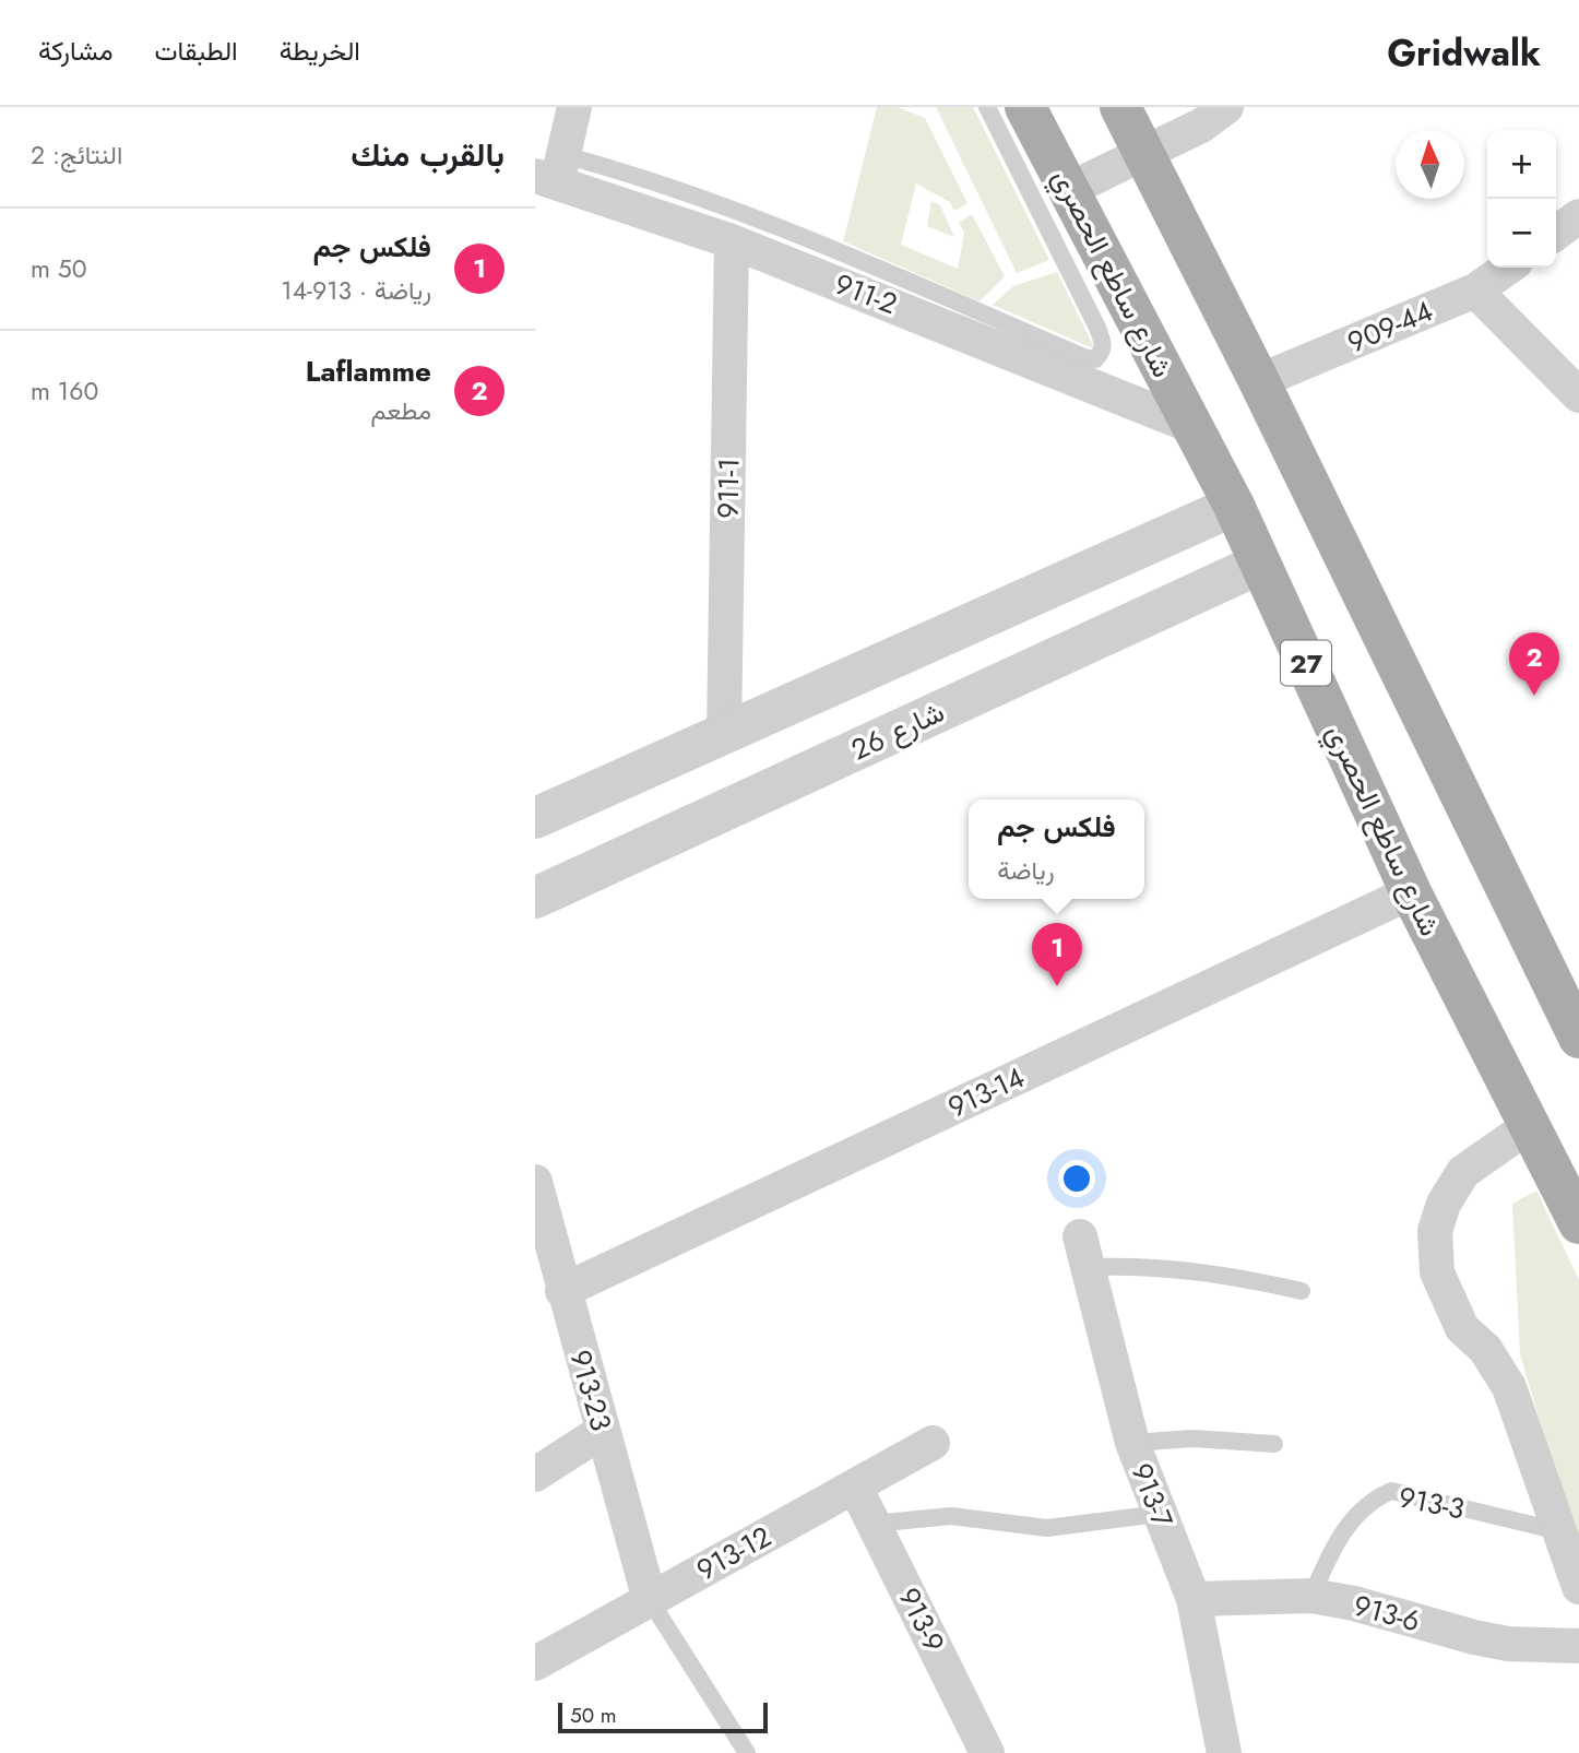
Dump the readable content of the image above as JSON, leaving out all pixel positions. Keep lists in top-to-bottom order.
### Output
{
  "streets": {
    "main road": ["شارع ساطع الحصري", "27"],
    "street": [
      "911-2",
      "909-44",
      "911-1",
      "شارع 26",
      "913-14",
      "913-23",
      "913-7",
      "913-12",
      "913-6",
      "913-9"
    ],
    "lane": ["913-3"]
  },
  "crossings": [
    ["شارع ساطع الحصري", "911-2"],
    ["شارع ساطع الحصري", "شارع 26"],
    ["شارع ساطع الحصري", "913-14"],
    ["911-2", "911-1"],
    ["913-14", "913-23"],
    ["913-23", "913-12"],
    ["913-7", "913-6"],
    ["913-3", "913-6"],
    ["913-12", "913-9"]
  ],
  "scale_bar": "50 m",
  "north": "top",
  "page": {
    "header": "Gridwalk",
    "nav": ["الخريطة", "الطبقات", "مشاركة"],
    "heading": ["بالقرب منك", "النتائج: 2"],
    "map_buttons": ["+", "−"],
    "list": [
      {
        "mark": "1",
        "name": "فلكس جم",
        "note": "رياضة · 913-14",
        "value": "50 m"
      },
      {
        "mark": "2",
        "name": "Laflamme",
        "note": "مطعم",
        "value": "160 m"
      }
    ],
    "pins": ["2", "1"],
    "popup": ["فلكس جم", "رياضة"],
    "scale": "50 m"
  }
}
